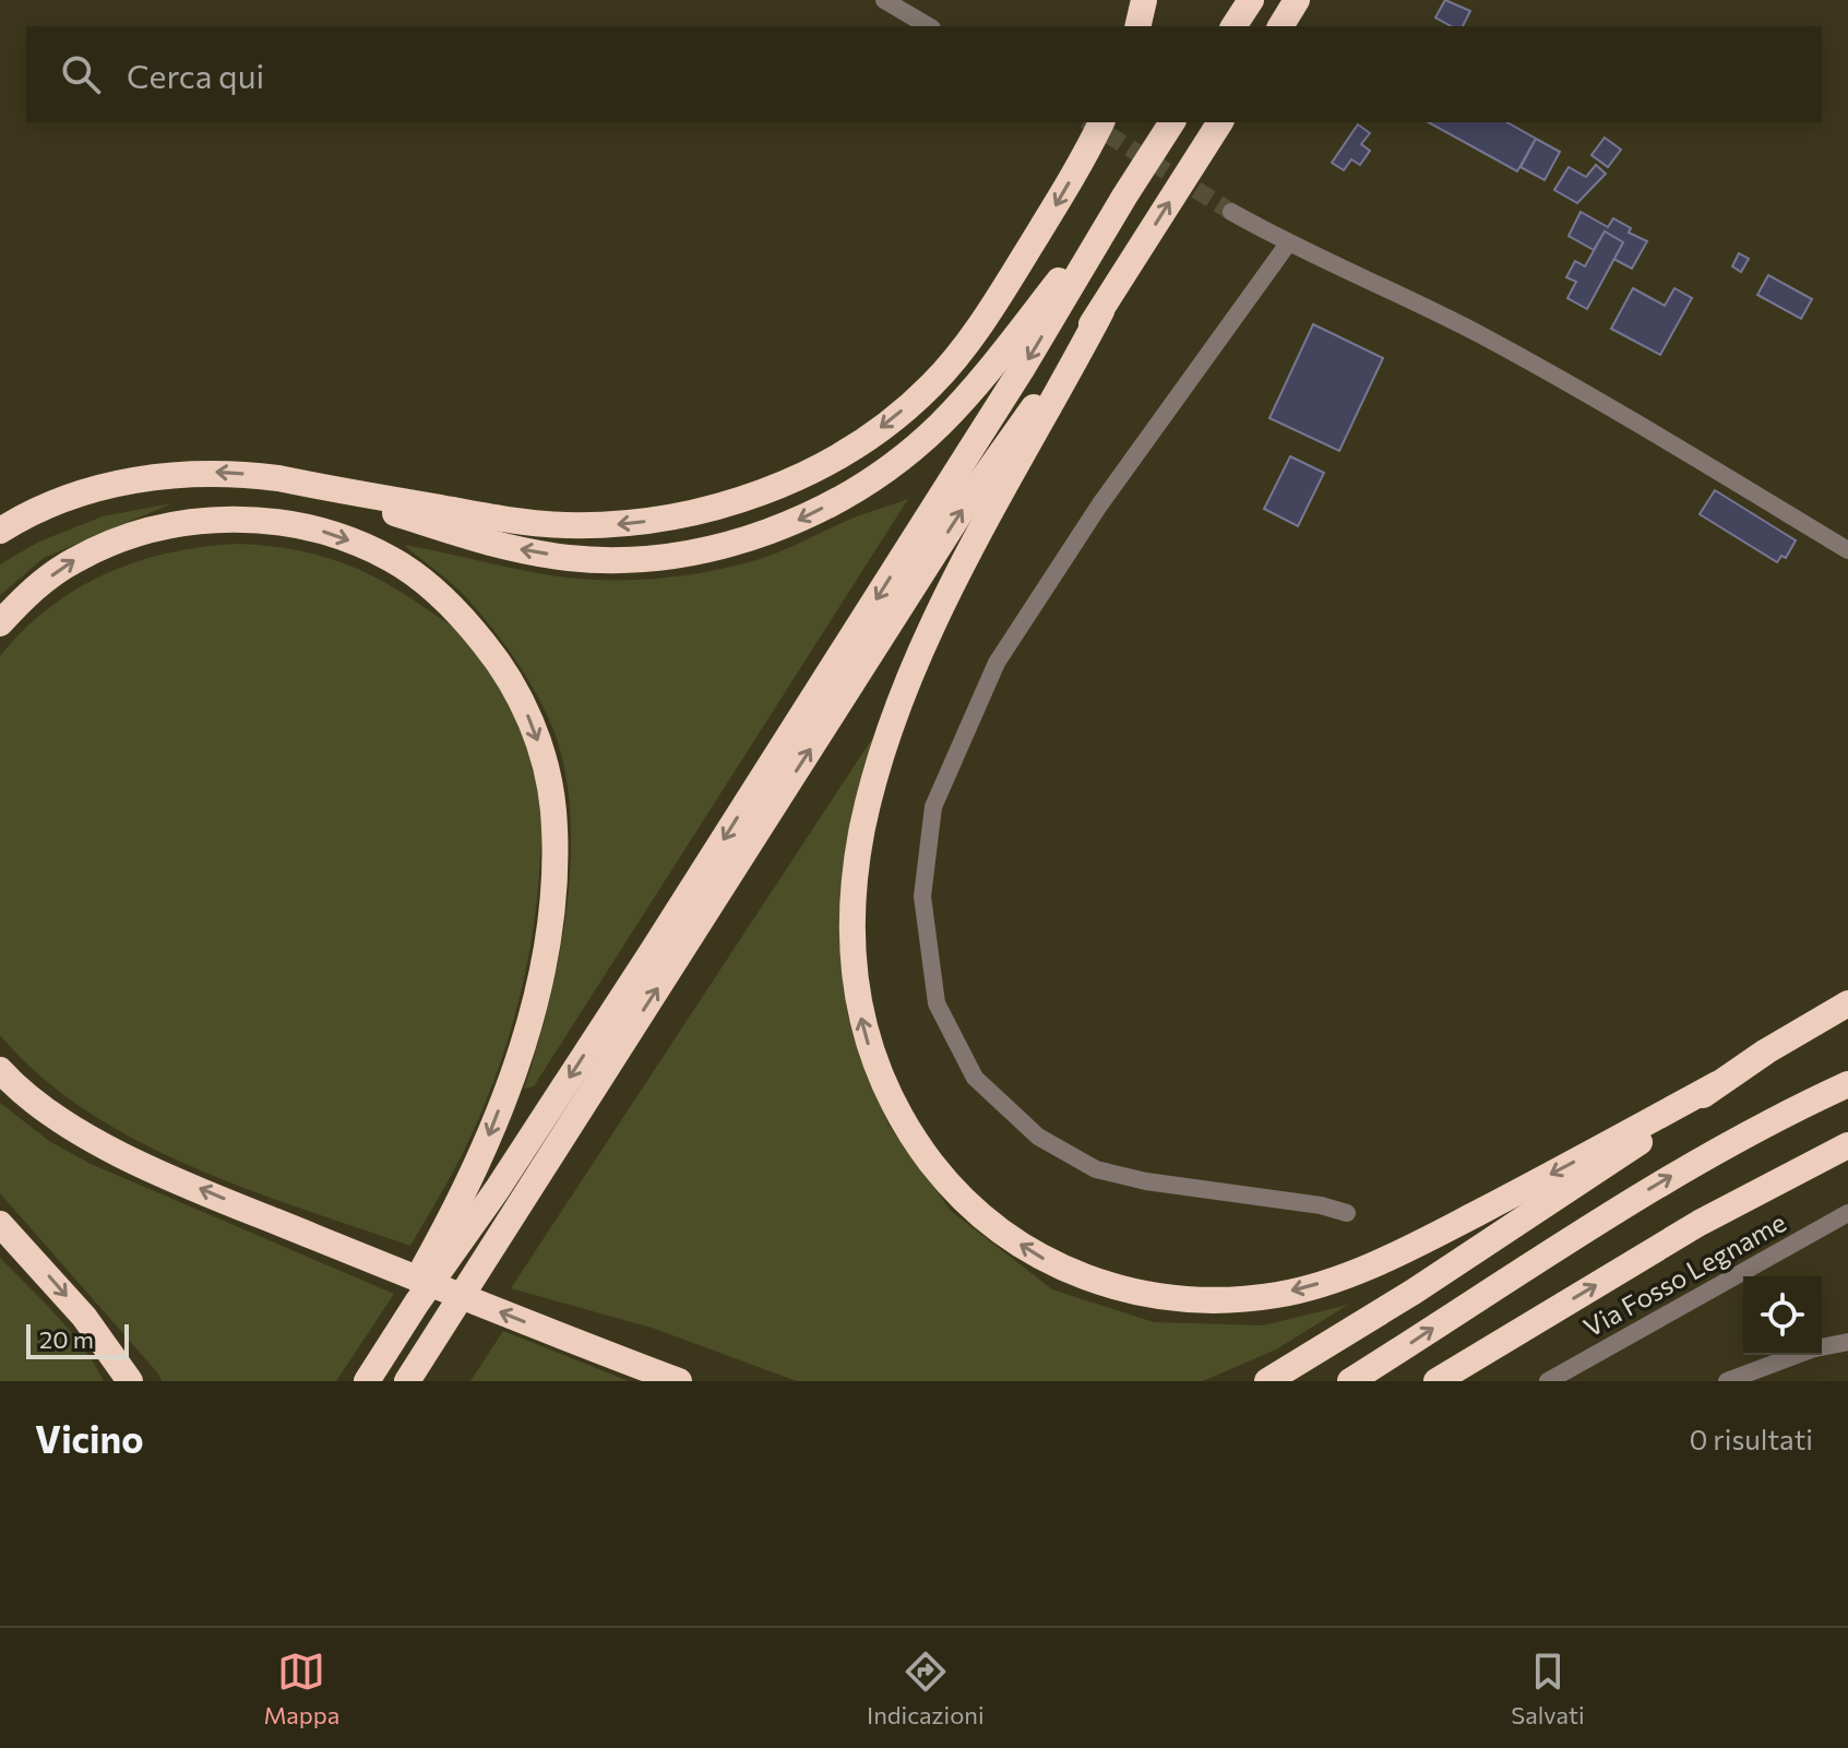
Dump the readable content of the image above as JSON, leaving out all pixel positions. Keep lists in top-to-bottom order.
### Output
{
  "streets": {
    "street": ["Via Fosso Legname"]
  },
  "scale_bar": "20 m",
  "page": {
    "search": "Cerca qui",
    "scale": "20 m",
    "heading": ["Vicino", "0 risultati"],
    "nav": ["Mappa", "Indicazioni", "Salvati"]
  }
}
